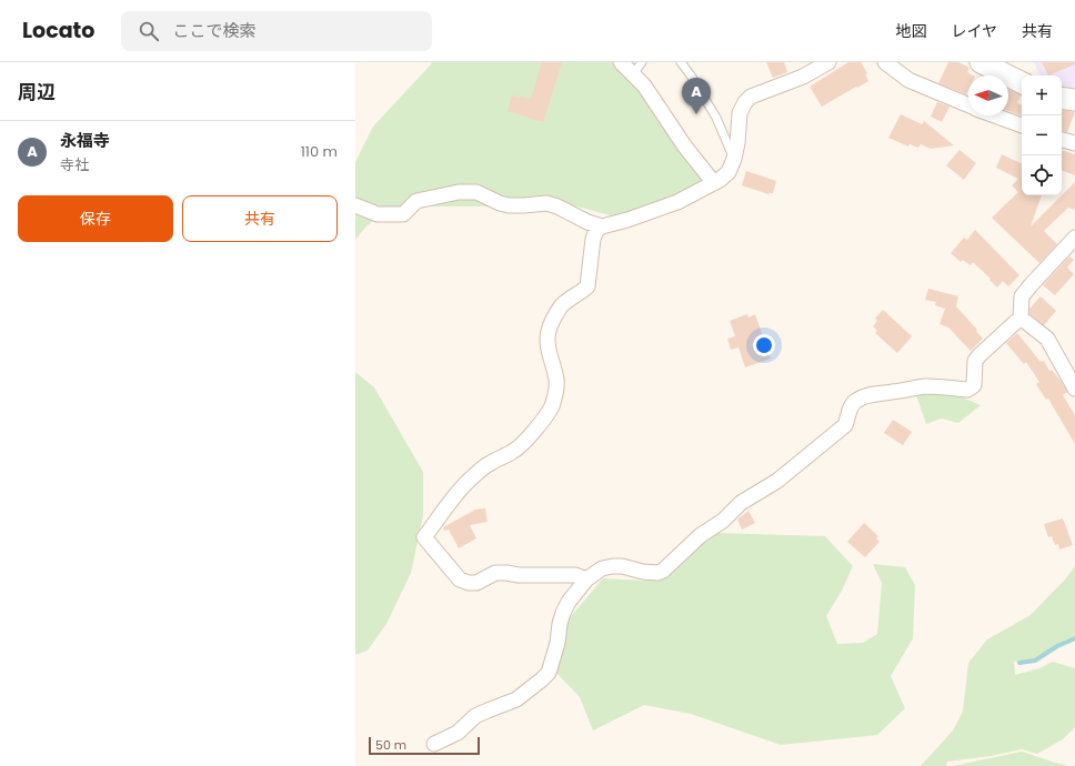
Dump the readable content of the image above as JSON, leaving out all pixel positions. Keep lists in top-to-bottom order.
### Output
{
  "scale_bar": "50 m",
  "north": "left",
  "page": {
    "header": "Locato",
    "search": "ここで検索",
    "nav": ["地図", "レイヤ", "共有"],
    "heading": "周辺",
    "map_buttons": ["+", "−"],
    "pins": "A",
    "list": [
      {
        "mark": "A",
        "name": "永福寺",
        "note": "寺社",
        "value": "110 m"
      }
    ],
    "buttons": ["保存", "共有"],
    "scale": "50 m"
  }
}
